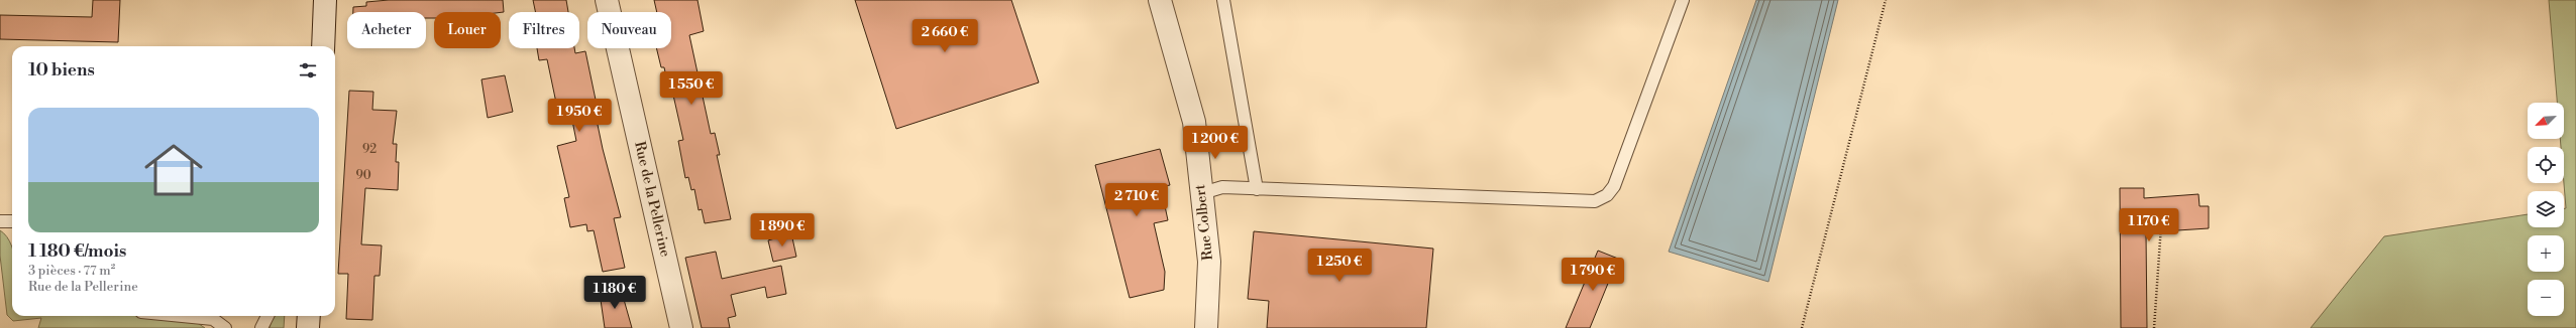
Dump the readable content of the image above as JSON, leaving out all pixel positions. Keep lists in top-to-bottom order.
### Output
{
  "streets": {
    "street": ["Rue de la Pellerine", "Rue Colbert"]
  },
  "house_numbers": ["92", "90"],
  "north": "bottom left",
  "page": {
    "chip": [
      "Acheter",
      "Louer",
      "Filtres",
      "Nouveau"
    ],
    "price": [
      "2 660 €",
      "1 550 €",
      "1 950 €",
      "1 200 €",
      "2 710 €",
      "1 170 €",
      "1 890 €",
      "1 250 €",
      "1 790 €",
      "1 180 €"
    ],
    "heading": "10 biens",
    "list": [
      {
        "name": "1 180 €/mois",
        "note": "3 pièces · 77 m² · Rue de la Pellerine"
      }
    ],
    "map_buttons": ["+", "−"]
  }
}
